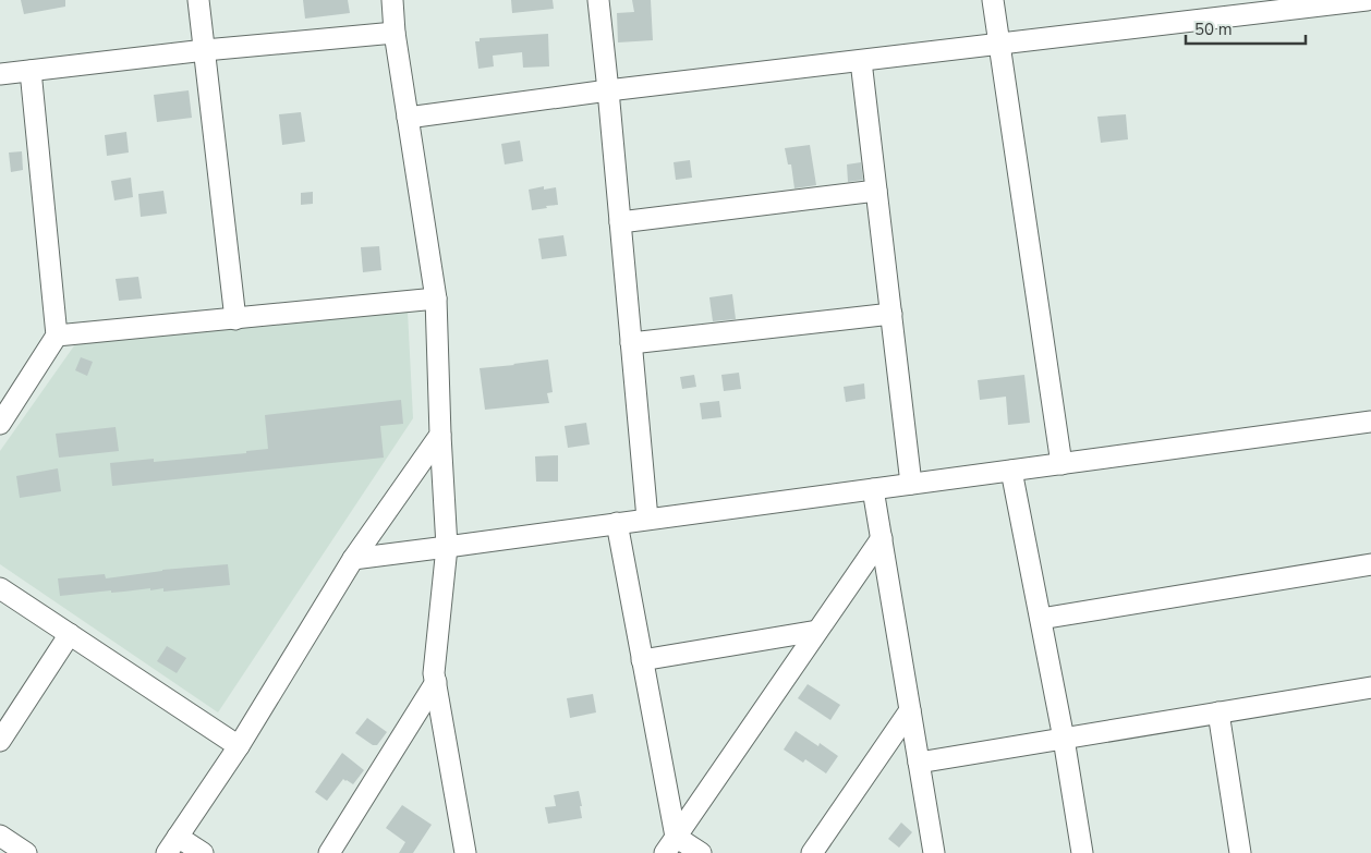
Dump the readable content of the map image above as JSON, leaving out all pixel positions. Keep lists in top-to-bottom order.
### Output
{
  "scale_bar": "50 m"
}
